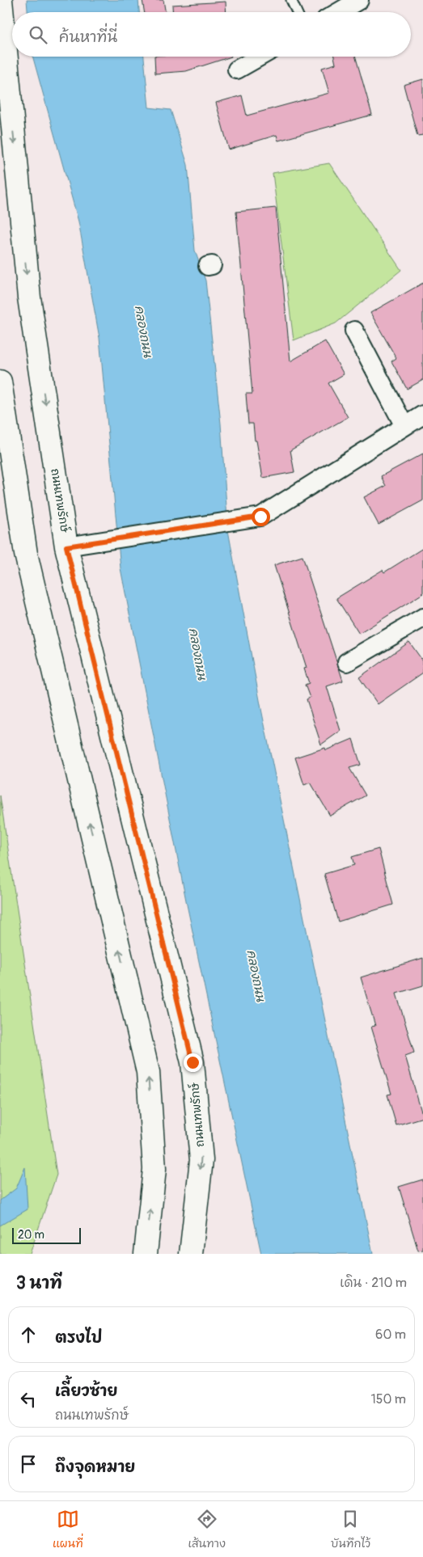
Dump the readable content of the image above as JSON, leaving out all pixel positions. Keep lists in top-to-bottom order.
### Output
{
  "streets": {
    "main road": ["ถนนเทพรักษ์"]
  },
  "water": ["คลองถนน"],
  "scale_bar": "20 m",
  "page": {
    "search": "ค้นหาที่นี่",
    "scale": "20 m",
    "heading": ["3 นาที", "เดิน · 210 m"],
    "list": [
      ["ตรงไป", "60 m"],
      ["เลี้ยวซ้าย", "ถนนเทพรักษ์", "150 m"],
      "ถึงจุดหมาย"
    ],
    "nav": ["แผนที่", "เส้นทาง", "บันทึกไว้"]
  }
}
